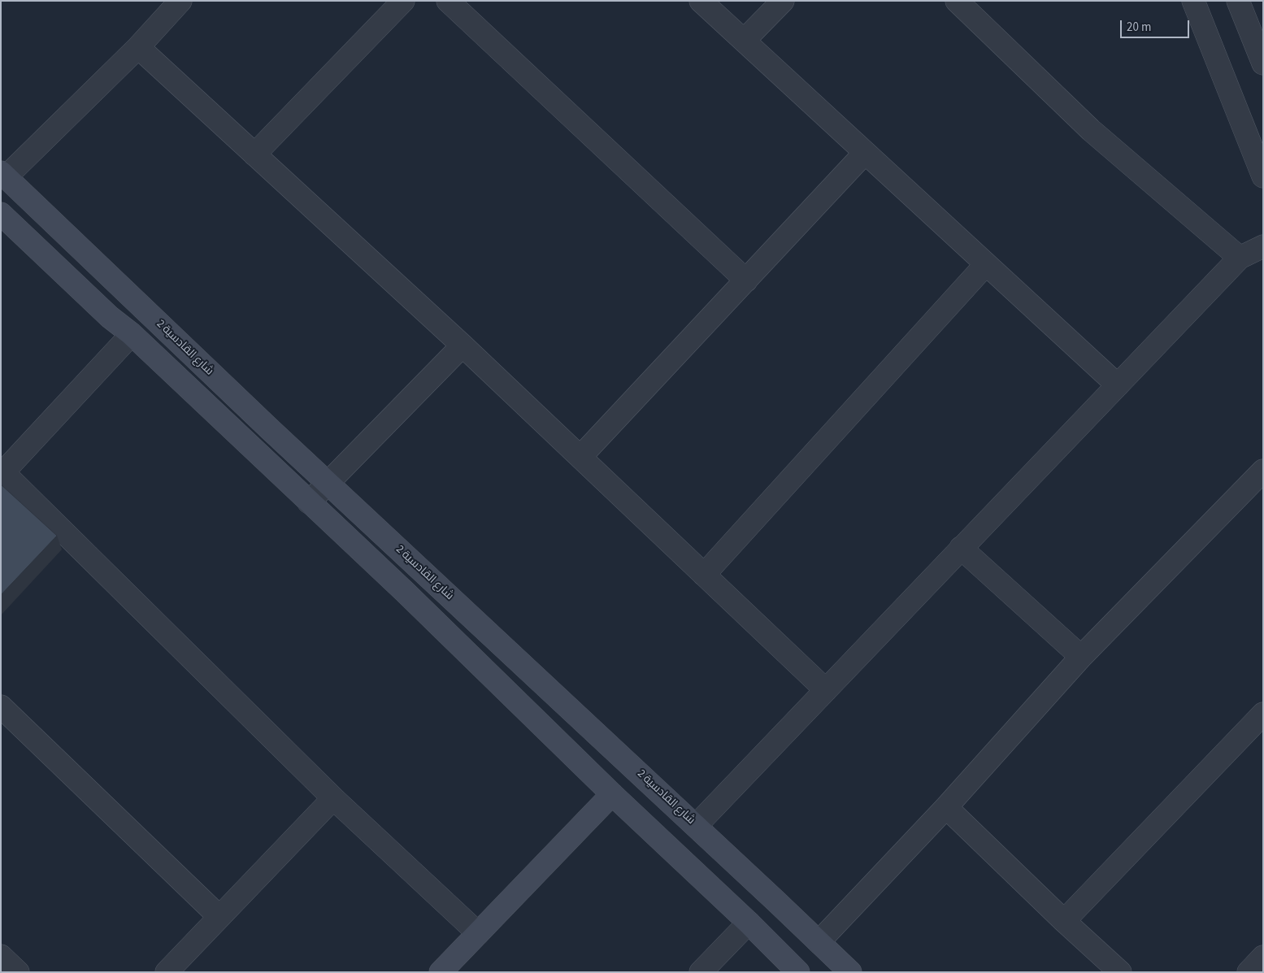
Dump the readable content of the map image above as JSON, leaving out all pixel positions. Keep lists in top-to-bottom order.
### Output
{
  "streets": {
    "street": ["شارع القادسية 2"]
  },
  "scale_bar": "20 m"
}
